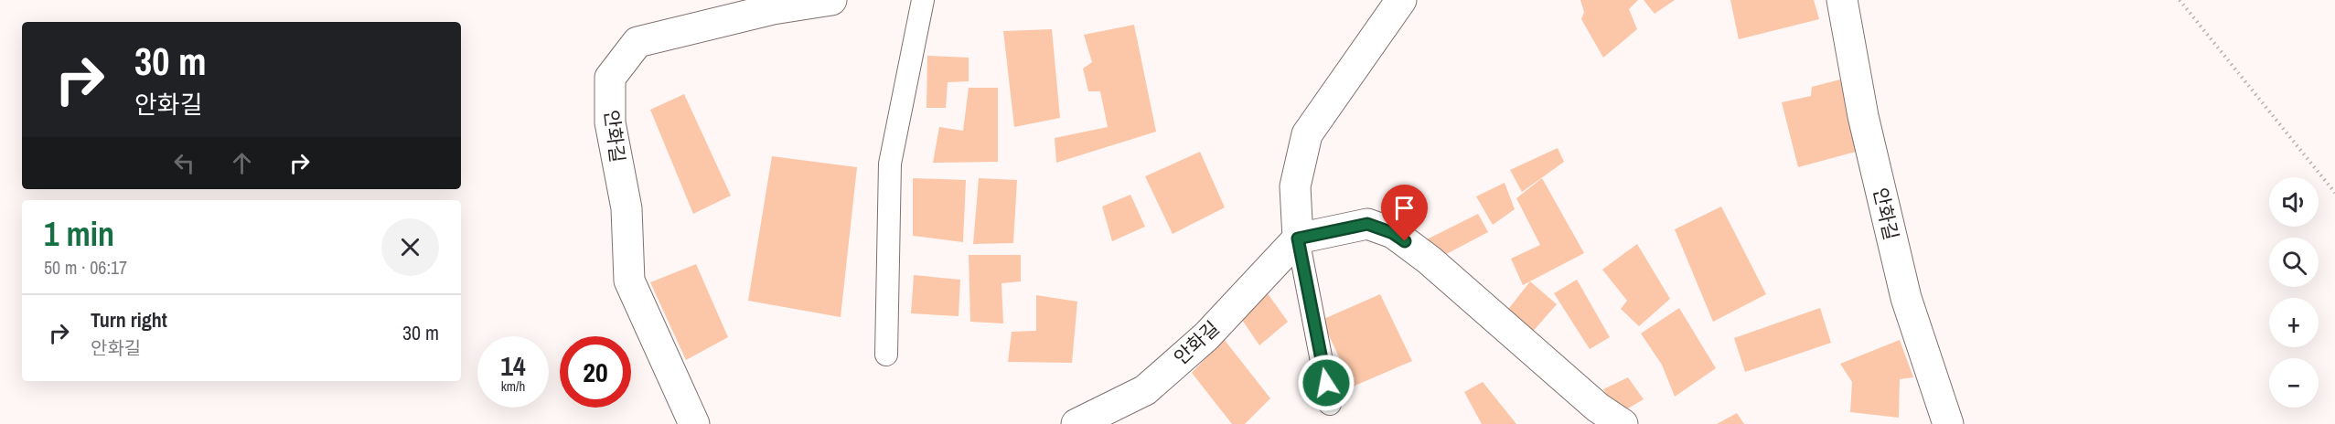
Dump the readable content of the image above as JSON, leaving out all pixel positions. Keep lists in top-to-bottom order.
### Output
{
  "streets": {
    "street": ["안화길"]
  },
  "page": {
    "turn": ["30 m", "안화길"],
    "map_buttons": ["+", "−"],
    "heading": ["1 min", "50 m · 06:17"],
    "list": [
      {
        "name": "Turn right",
        "note": "안화길",
        "value": "30 m"
      }
    ],
    "speed": "14 km/h",
    "limit": "20"
  }
}
